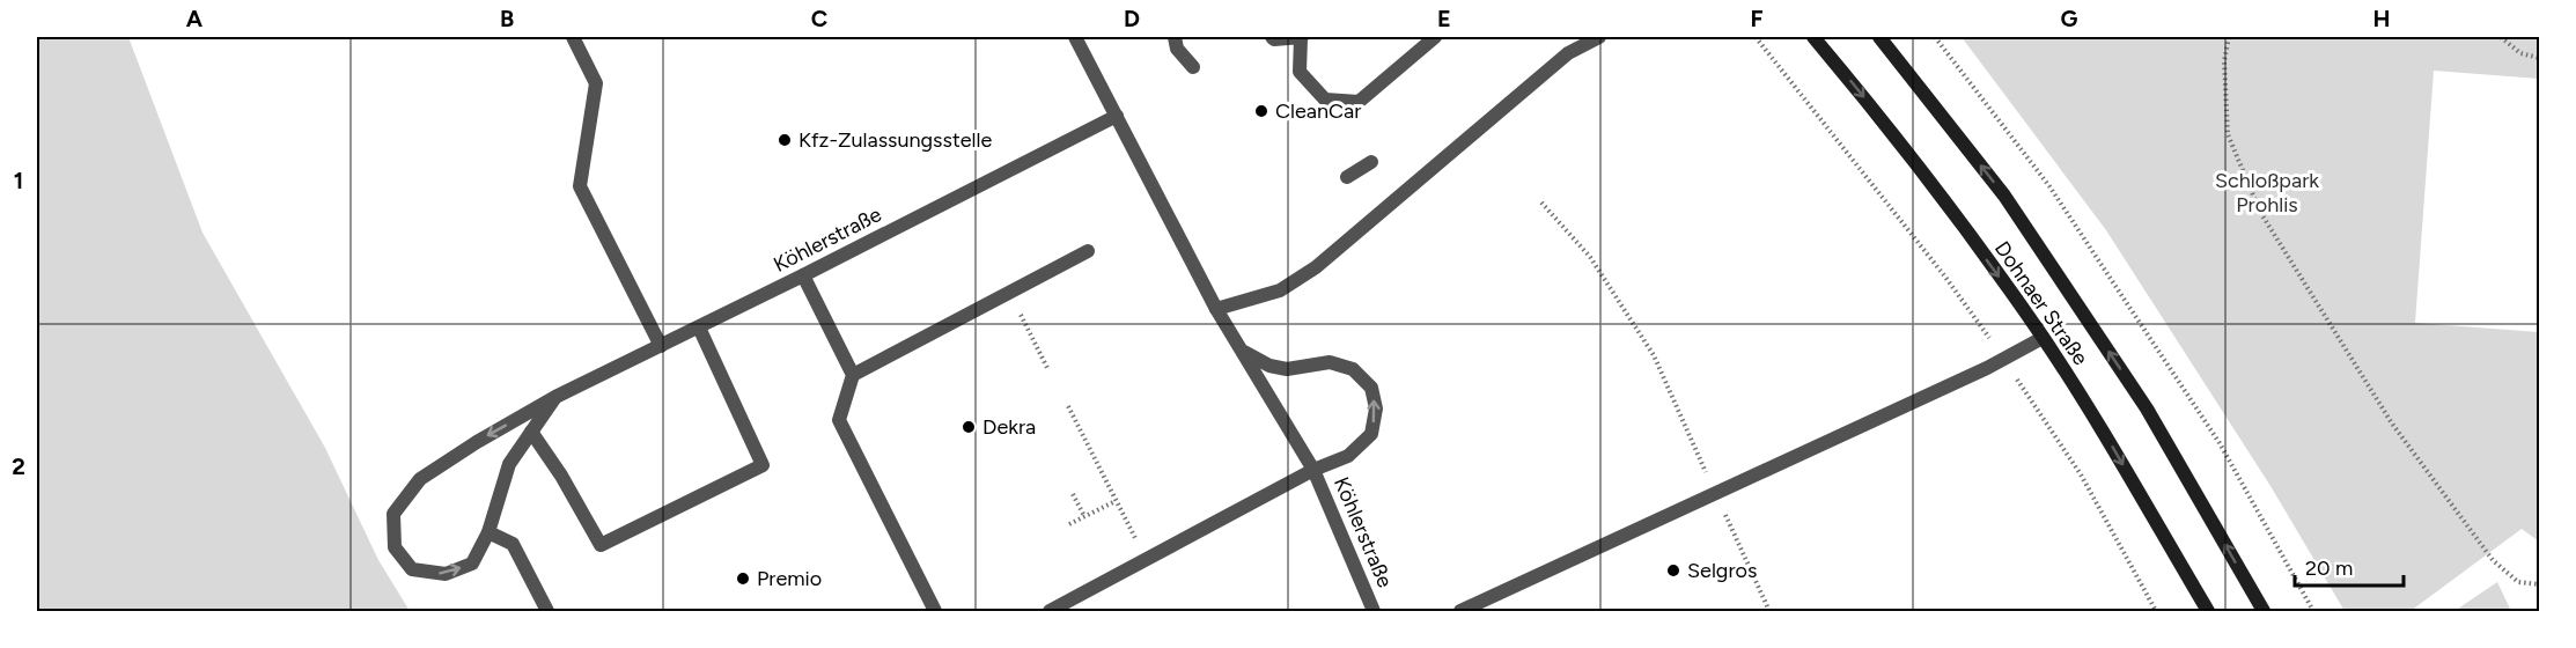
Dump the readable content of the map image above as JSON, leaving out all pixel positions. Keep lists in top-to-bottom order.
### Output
{
  "streets": {
    "main road": ["Dohnaer Straße"],
    "street": ["Köhlerstraße"]
  },
  "parks": ["Schloßpark Prohlis"],
  "places": [
    "CleanCar",
    "Kfz-Zulassungsstelle",
    "Dekra",
    "Selgros",
    "Premio"
  ],
  "scale_bar": "20 m",
  "grid": {
    "columns": [
      "A",
      "B",
      "C",
      "D",
      "E",
      "F",
      "G",
      "H"
    ],
    "rows": ["1", "2"]
  }
}
